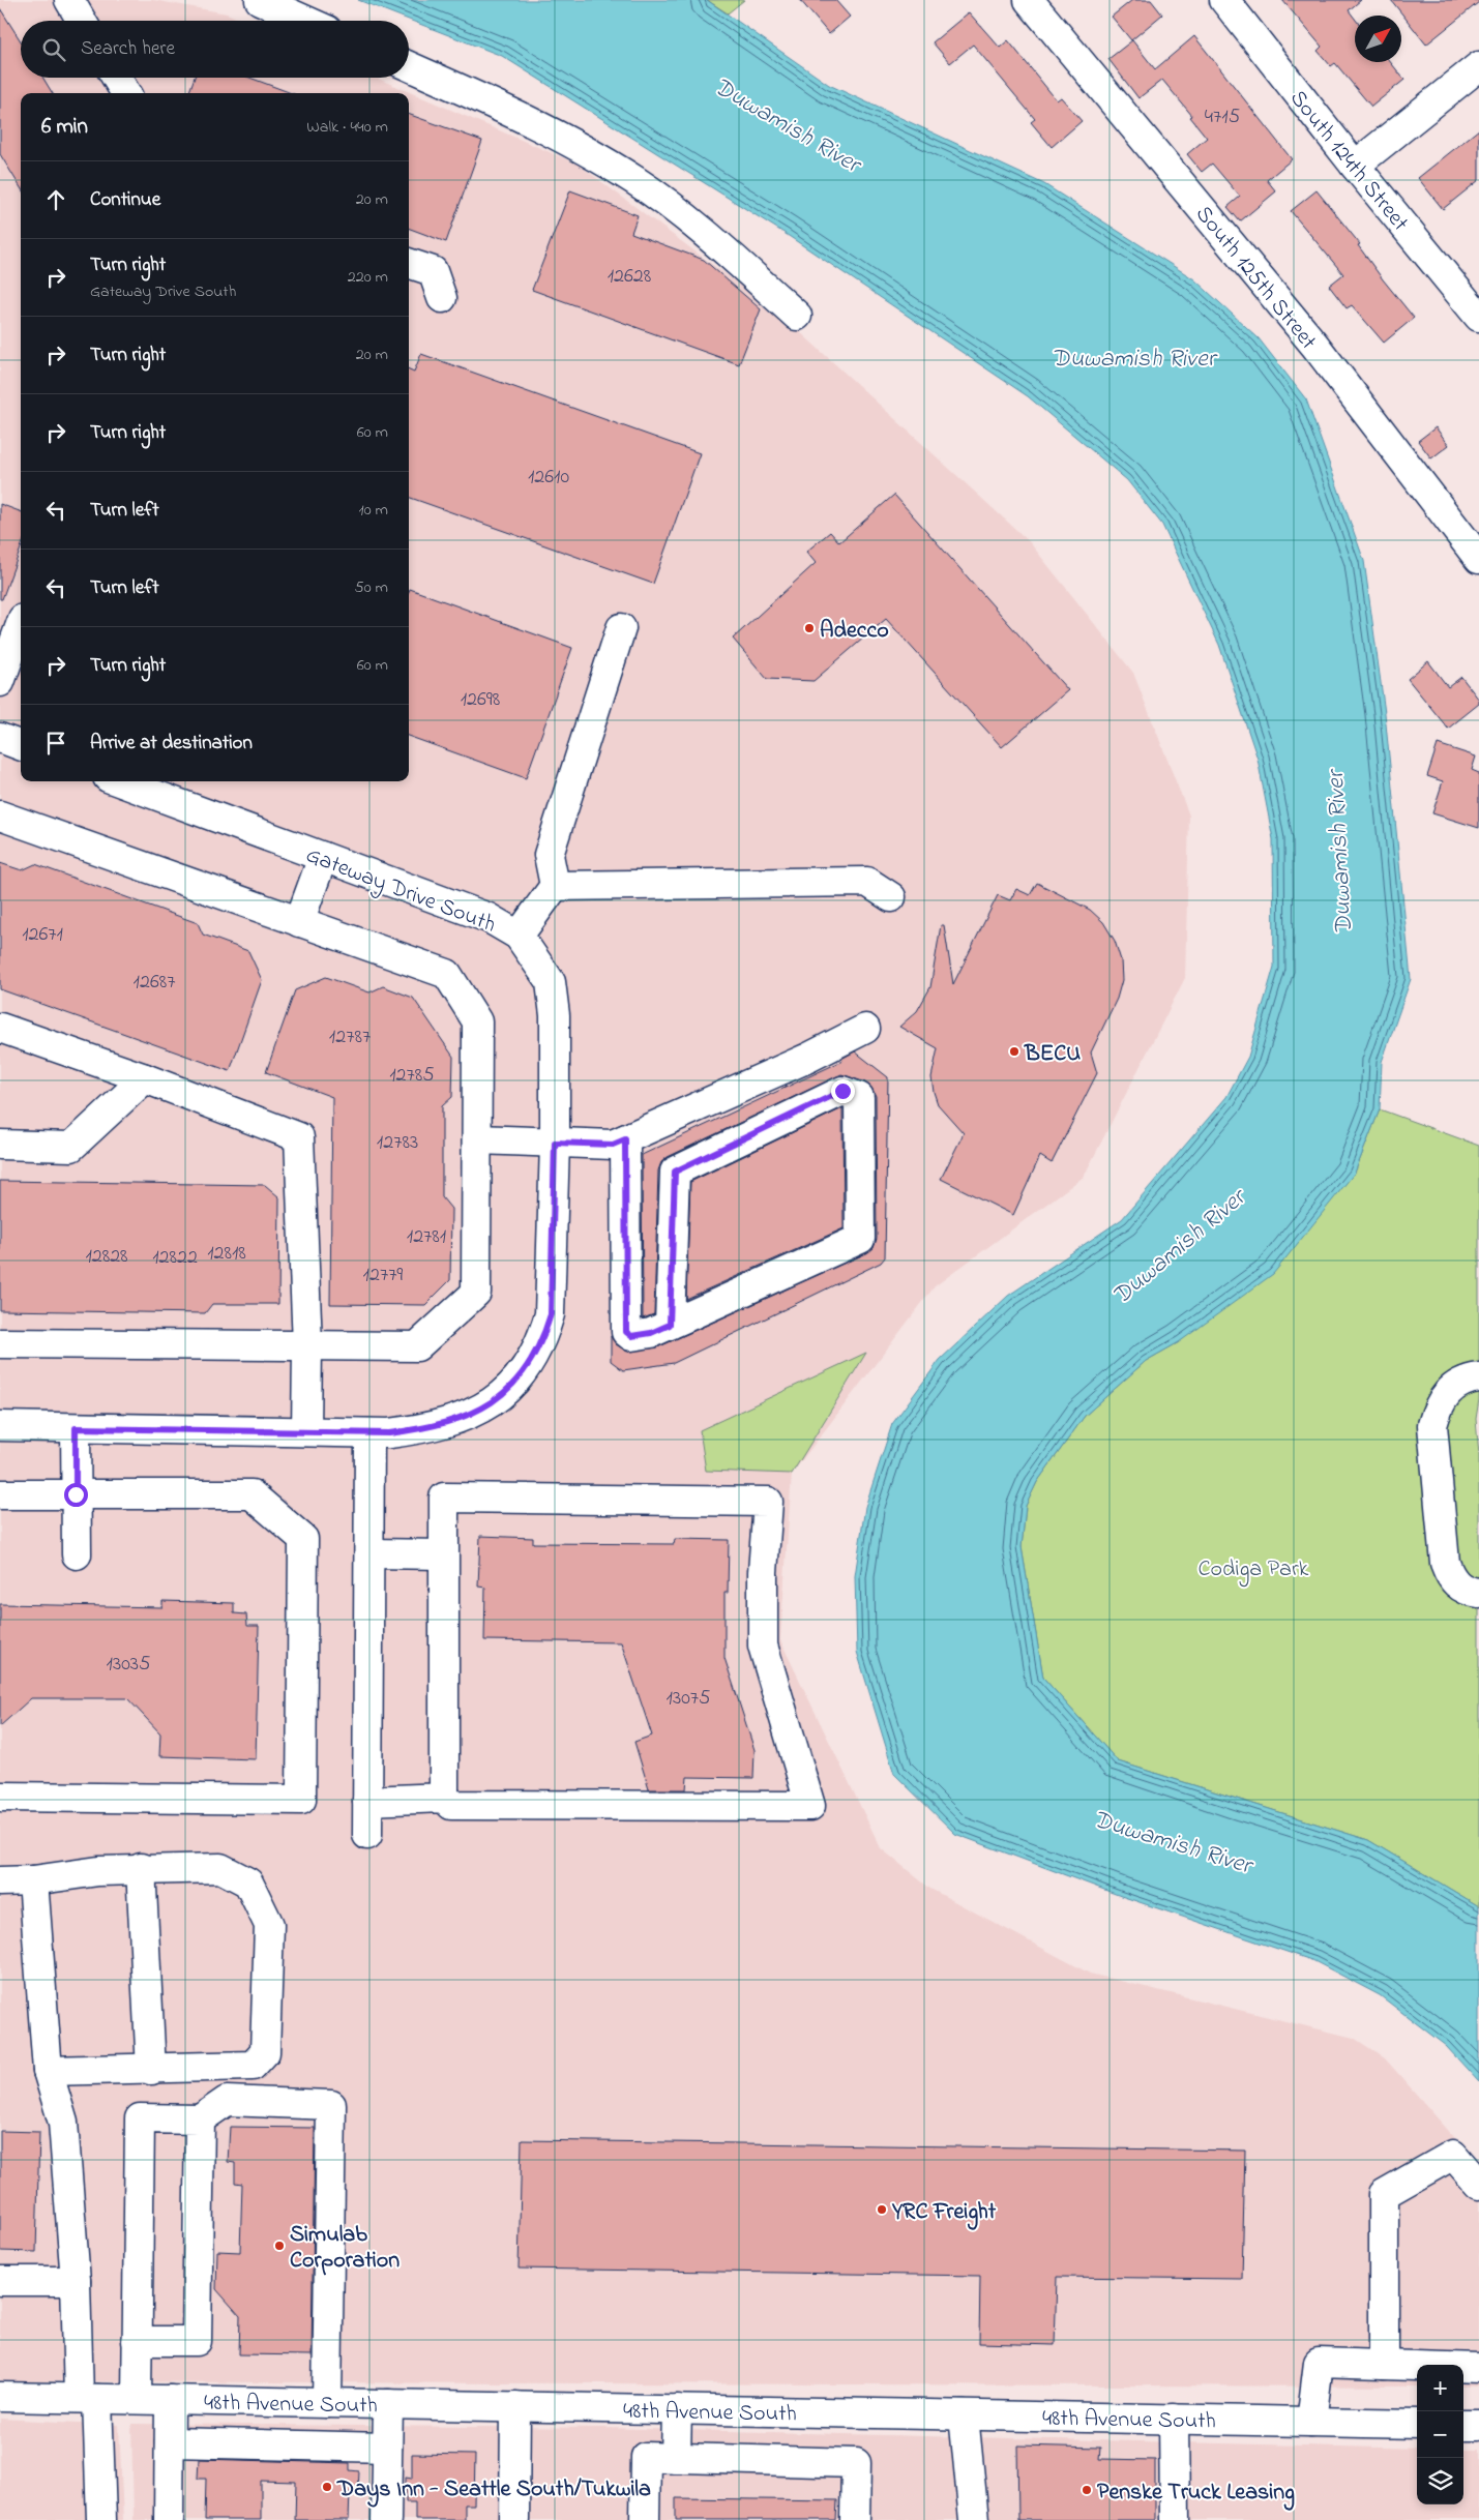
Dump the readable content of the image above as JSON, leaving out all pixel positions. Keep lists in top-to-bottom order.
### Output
{
  "streets": {
    "street": [
      "South 124th Street",
      "South 125th Street",
      "Gateway Drive South",
      "48th Avenue South"
    ]
  },
  "water": ["Duwamish River"],
  "parks": ["Codiga Park"],
  "places": [
    "Adecco",
    "BECU",
    "YRC Freight",
    "Simulab Corporation",
    "Days Inn - Seattle South/Tukwila",
    "Penske Truck Leasing"
  ],
  "house_numbers": [
    "4715",
    "12628",
    "12610",
    "12698",
    "12671",
    "12687",
    "12787",
    "12785",
    "12783",
    "12781",
    "12818",
    "12828",
    "12822",
    "12779",
    "13035",
    "13075"
  ],
  "north": "top right",
  "page": {
    "search": "Search here",
    "heading": ["6 min", "Walk · 440 m"],
    "list": [
      ["Continue", "20 m"],
      ["Turn right", "Gateway Drive South", "220 m"],
      ["Turn right", "20 m"],
      ["Turn right", "60 m"],
      ["Turn left", "10 m"],
      ["Turn left", "50 m"],
      ["Turn right", "60 m"],
      "Arrive at destination"
    ],
    "map_buttons": ["+", "−"]
  }
}
